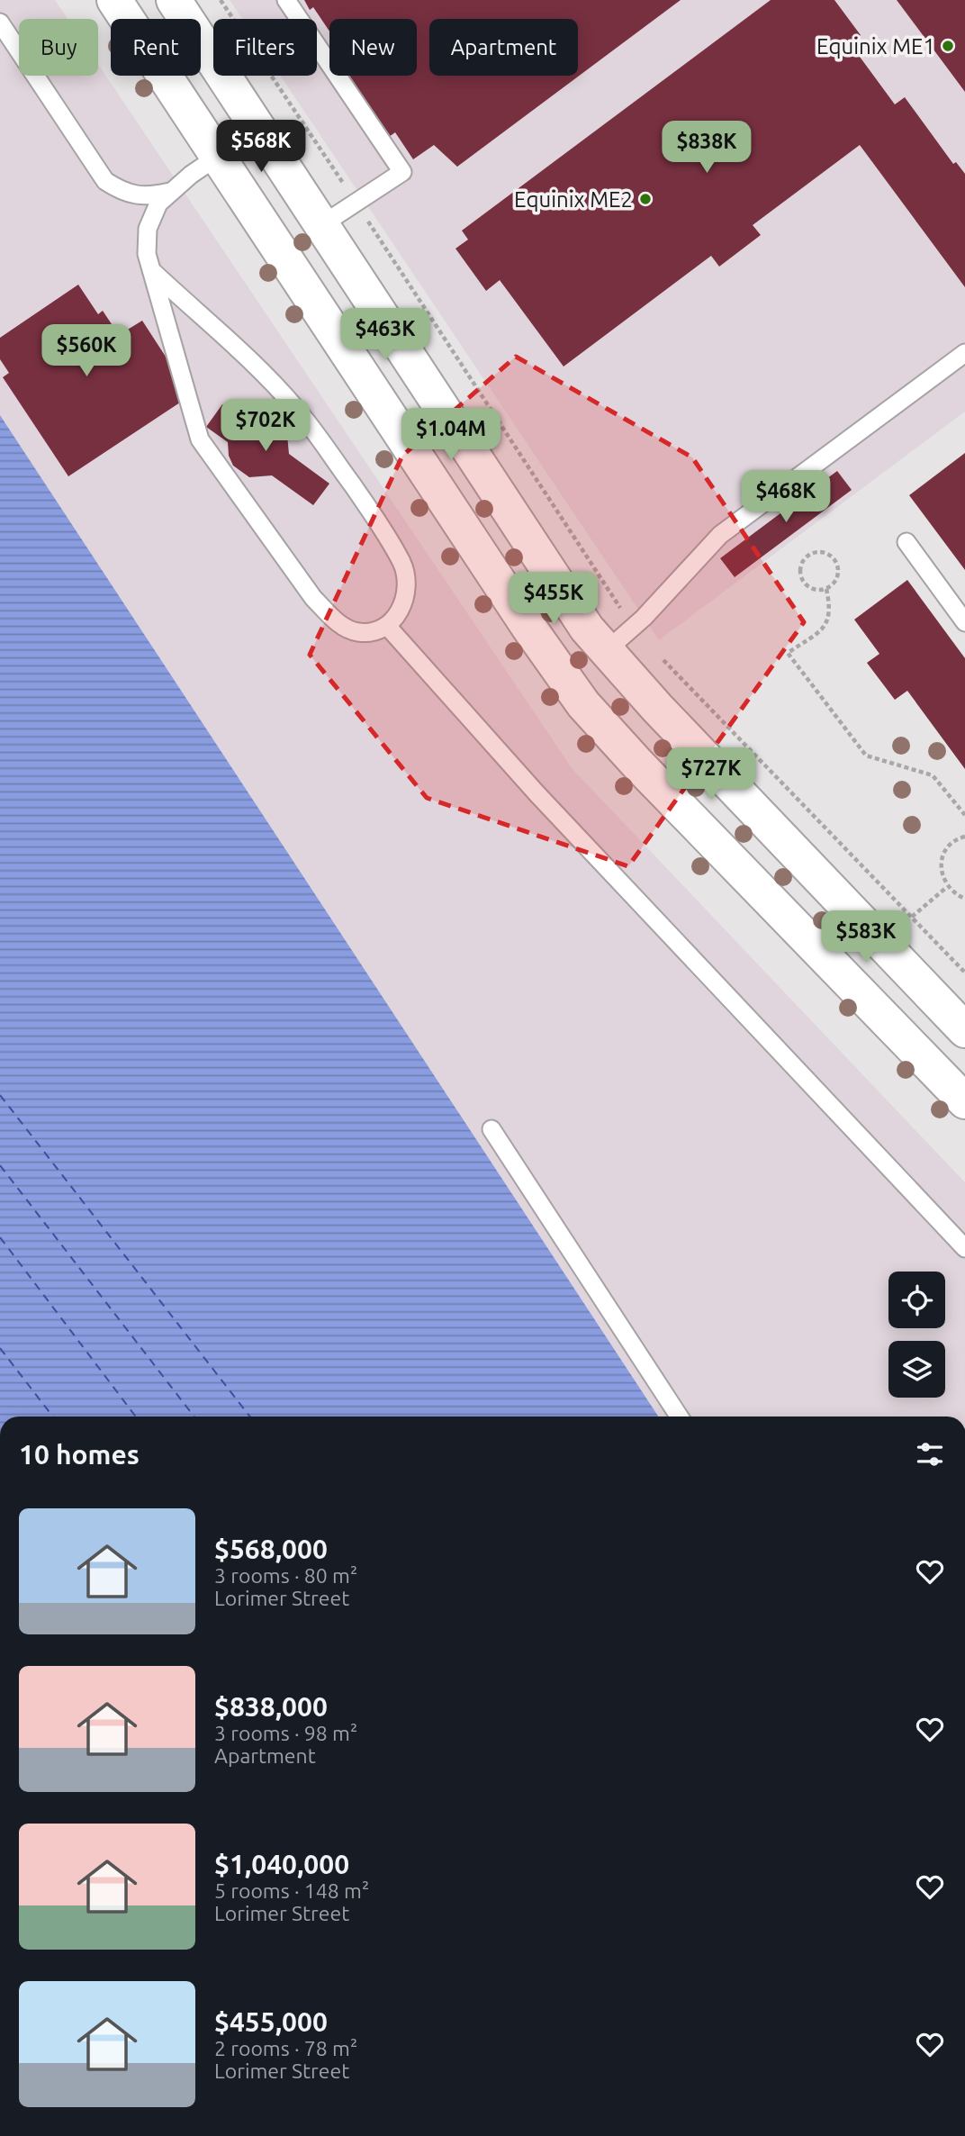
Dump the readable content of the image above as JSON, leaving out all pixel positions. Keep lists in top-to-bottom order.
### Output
{
  "places": ["Equinix ME1", "Equinix ME2"],
  "page": {
    "chip": [
      "Buy",
      "Rent",
      "Filters",
      "New",
      "Apartment"
    ],
    "price": [
      "$568K",
      "$838K",
      "$463K",
      "$560K",
      "$702K",
      "$1.04M",
      "$468K",
      "$455K",
      "$727K",
      "$583K"
    ],
    "heading": "10 homes",
    "list": [
      {
        "name": "$568,000",
        "note": "3 rooms · 80 m² · Lorimer Street"
      },
      {
        "name": "$838,000",
        "note": "3 rooms · 98 m² · Apartment"
      },
      {
        "name": "$1,040,000",
        "note": "5 rooms · 148 m² · Lorimer Street"
      },
      {
        "name": "$455,000",
        "note": "2 rooms · 78 m² · Lorimer Street"
      }
    ]
  }
}
